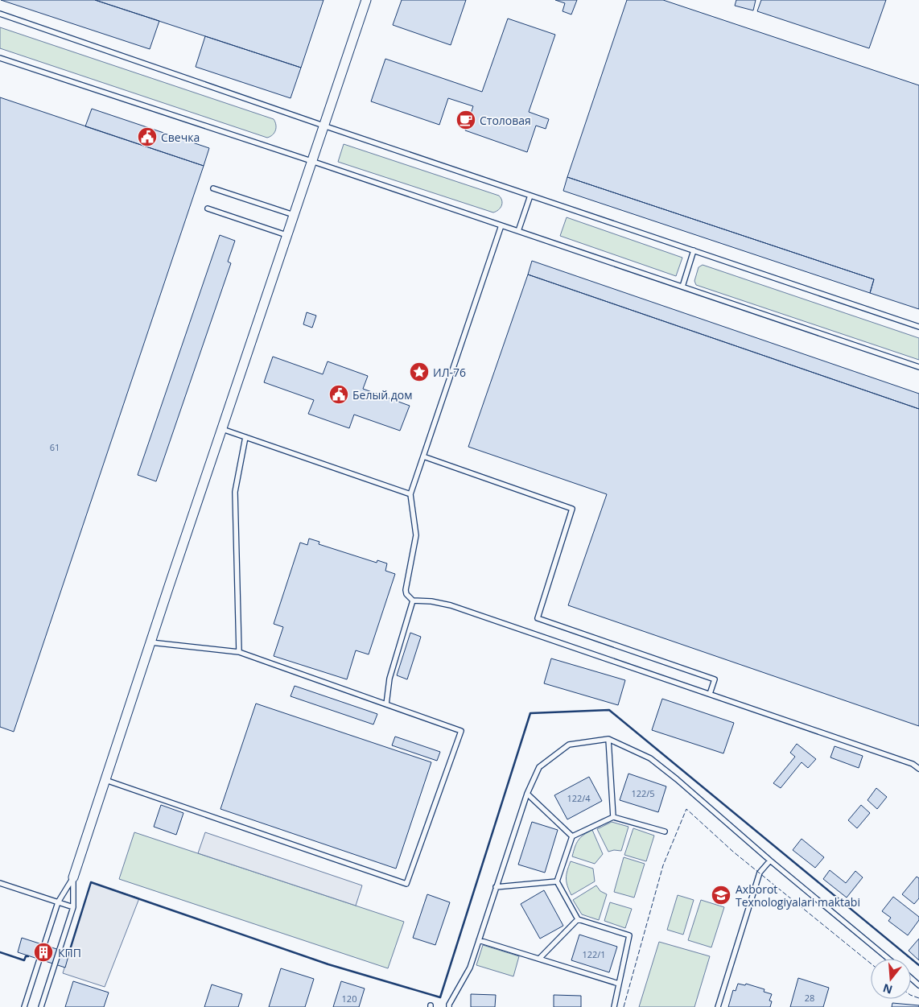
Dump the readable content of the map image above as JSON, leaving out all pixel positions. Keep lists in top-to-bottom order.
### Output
{
  "places": {
    "cafe": ["Столовая"],
    "public building": ["Свечка", "Белый дом"],
    "place": ["ИЛ-76"],
    "school or university": ["Axborot Texnologiyalari maktabi"],
    "building": ["КПП"]
  },
  "house_numbers": [
    "61",
    "122/5",
    "122/4",
    "122/1",
    "28",
    "120"
  ],
  "north": "bottom"
}
